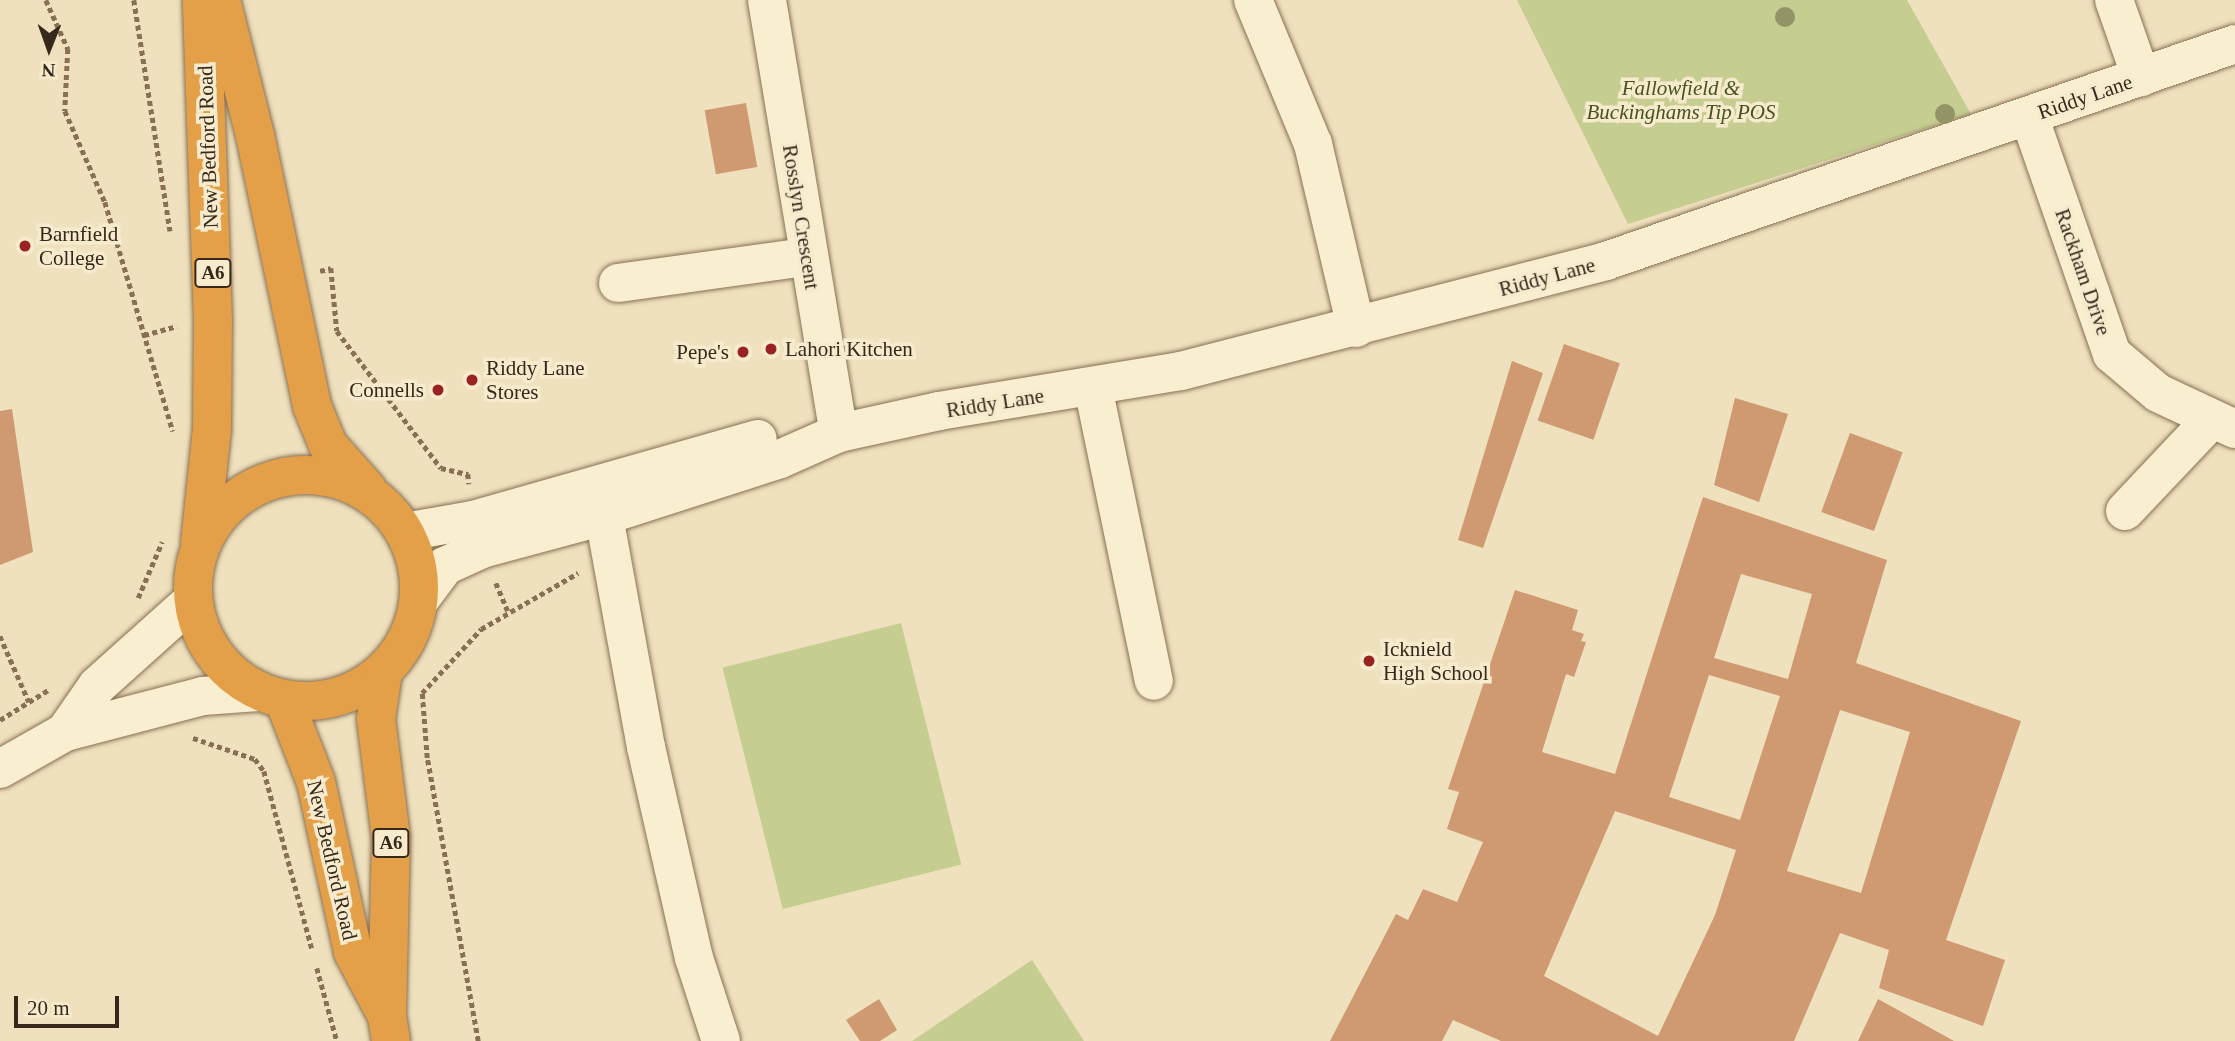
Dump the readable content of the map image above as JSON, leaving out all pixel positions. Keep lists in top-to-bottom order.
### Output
{
  "streets": {
    "highway": ["New Bedford Road", "A6"],
    "street": ["Riddy Lane", "Rosslyn Crescent", "Rackham Drive"]
  },
  "crossings": [
    ["Riddy Lane", "New Bedford Road"],
    ["Riddy Lane", "Rosslyn Crescent"],
    ["Riddy Lane", "Rackham Drive"],
    ["Riddy Lane", "A6"],
    ["New Bedford Road", "A6"]
  ],
  "parks": ["Fallowfield & Buckinghams Tip POS"],
  "places": [
    "Barnfield College",
    "Lahori Kitchen",
    "Pepe's",
    "Riddy Lane Stores",
    "Connells",
    "Icknield High School"
  ],
  "scale_bar": "20 m",
  "north": "bottom"
}
